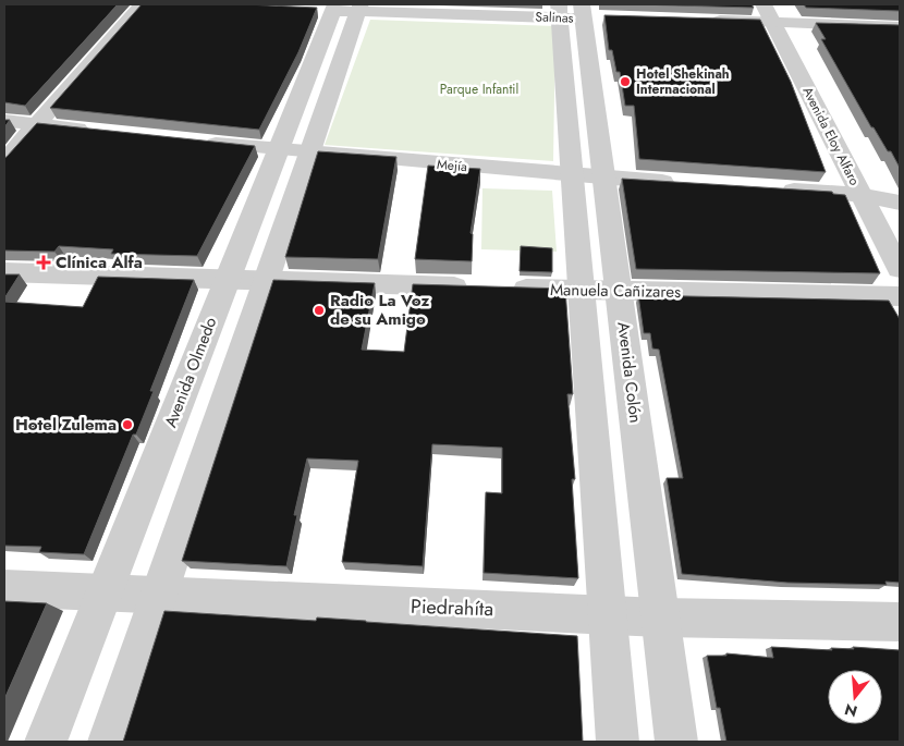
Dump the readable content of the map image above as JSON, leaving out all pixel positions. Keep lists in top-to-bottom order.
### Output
{
  "streets": {
    "street": [
      "Salinas",
      "Avenida Eloy Alfaro",
      "Mejía",
      "Manuela Cañizares",
      "Avenida Olmedo",
      "Avenida Colón",
      "Piedrahíta"
    ]
  },
  "crossings": [
    ["Salinas", "Avenida Olmedo"],
    ["Salinas", "Avenida Colón"],
    ["Mejía", "Avenida Olmedo"],
    ["Mejía", "Avenida Colón"],
    ["Manuela Cañizares", "Avenida Olmedo"],
    ["Manuela Cañizares", "Avenida Colón"],
    ["Avenida Olmedo", "Piedrahíta"],
    ["Avenida Colón", "Piedrahíta"]
  ],
  "parks": ["Parque Infantil"],
  "places": {
    "other": ["Hotel Shekinah Internacional", "Radio La Voz de su Amigo", "Hotel Zulema"],
    "health": ["Clínica Alfa"]
  },
  "north": "bottom"
}
